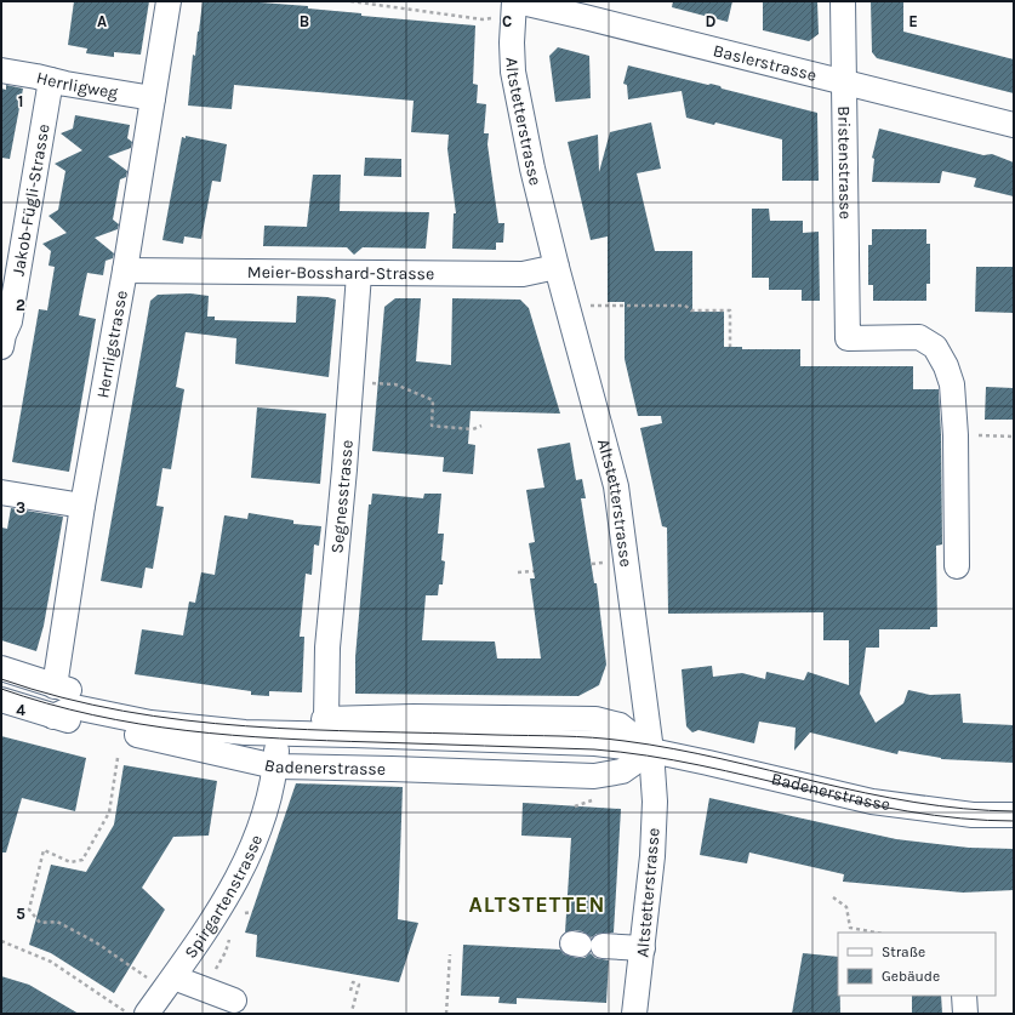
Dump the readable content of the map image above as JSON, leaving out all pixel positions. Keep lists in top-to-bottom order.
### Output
{
  "streets": {
    "street": [
      "Baslerstrasse",
      "Herrligweg",
      "Altstetterstrasse",
      "Bristenstrasse",
      "Jakob-Fügli-Strasse",
      "Meier-Bosshard-Strasse",
      "Herrligstrasse",
      "Segnesstrasse",
      "Badenerstrasse",
      "Spirgartenstrasse"
    ]
  },
  "crossings": [
    ["Baslerstrasse", "Altstetterstrasse"],
    ["Baslerstrasse", "Bristenstrasse"],
    ["Herrligweg", "Jakob-Fügli-Strasse"],
    ["Herrligweg", "Herrligstrasse"],
    ["Altstetterstrasse", "Meier-Bosshard-Strasse"],
    ["Altstetterstrasse", "Badenerstrasse"],
    ["Meier-Bosshard-Strasse", "Herrligstrasse"],
    ["Meier-Bosshard-Strasse", "Segnesstrasse"],
    ["Herrligstrasse", "Badenerstrasse"],
    ["Segnesstrasse", "Badenerstrasse"],
    ["Badenerstrasse", "Spirgartenstrasse"]
  ],
  "districts": ["ALTSTETTEN"],
  "legend": ["Straße", "Gebäude"],
  "grid": {
    "columns": [
      "A",
      "B",
      "C",
      "D",
      "E"
    ],
    "rows": [
      "1",
      "2",
      "3",
      "4",
      "5"
    ]
  }
}
